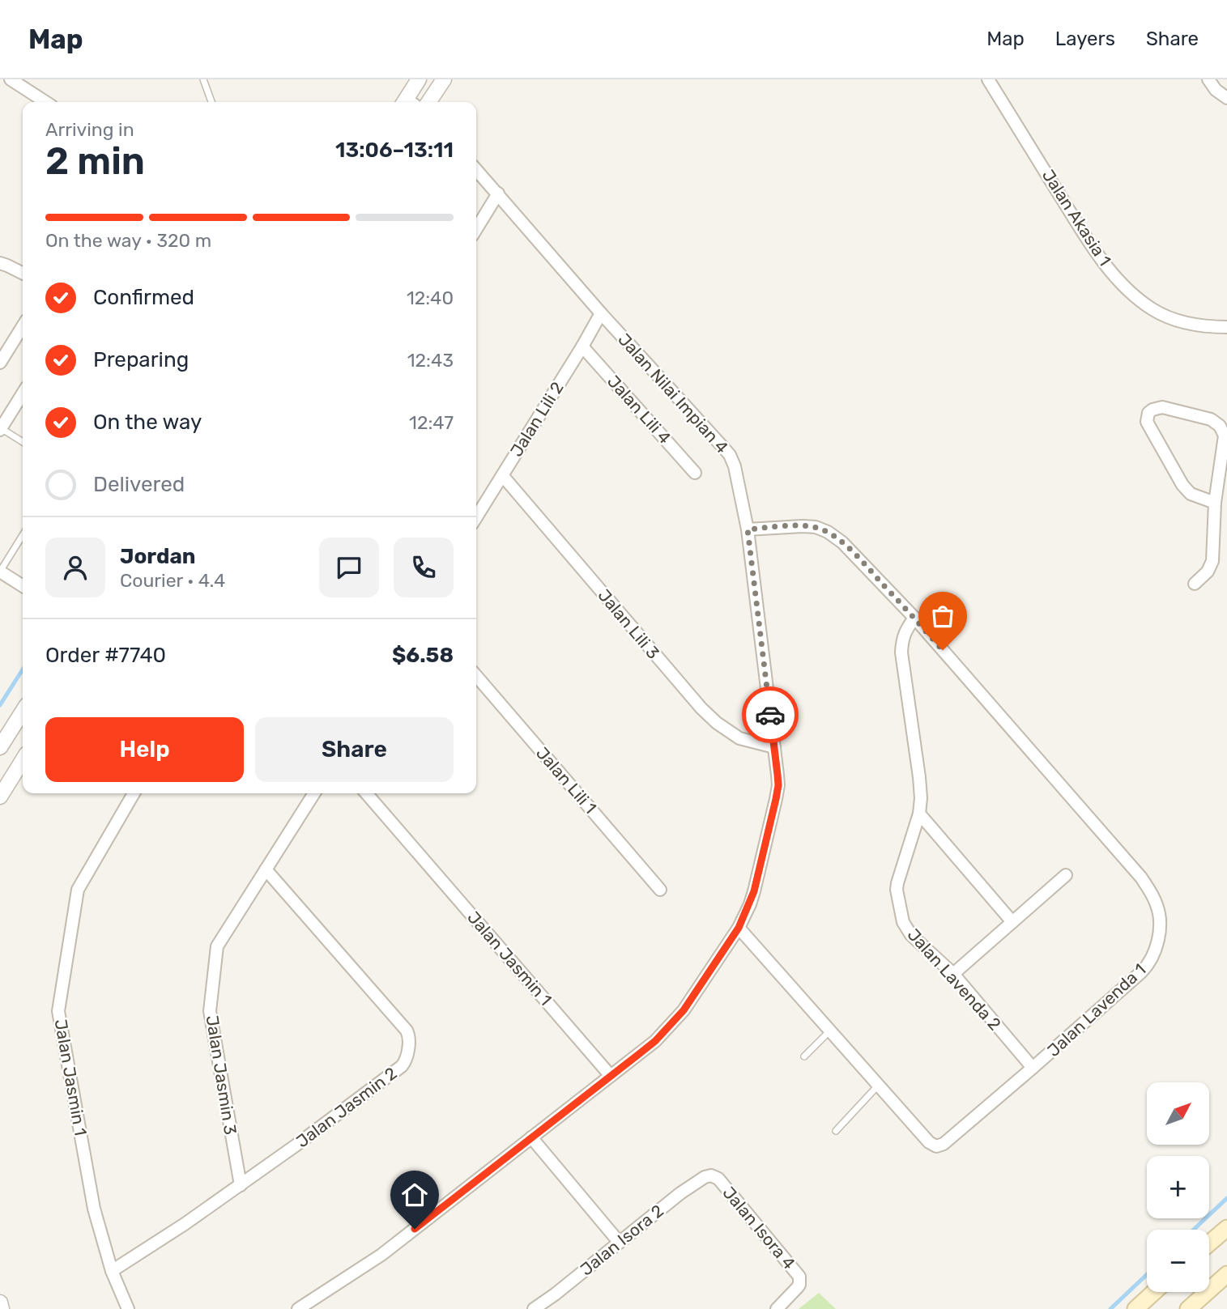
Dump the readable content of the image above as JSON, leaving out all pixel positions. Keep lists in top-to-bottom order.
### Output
{
  "streets": {
    "street": [
      "Jalan Akasia 1",
      "Jalan Nilai Impian 4",
      "Jalan Lili 4",
      "Jalan Lili 2",
      "Jalan Lili 3",
      "Jalan Lili 1",
      "Jalan Jasmin 1",
      "Jalan Lavenda 2",
      "Jalan Lavenda 1",
      "Jalan Jasmin 3",
      "Jalan Jasmin 2",
      "Jalan Isora 4",
      "Jalan Isora 2"
    ]
  },
  "crossings": [
    ["Jalan Nilai Impian 4", "Jalan Lili 2"],
    ["Jalan Nilai Impian 4", "Jalan Lili 3"],
    ["Jalan Nilai Impian 4", "Jalan Jasmin 1"],
    ["Jalan Nilai Impian 4", "Jalan Lavenda 1"],
    ["Jalan Lili 4", "Jalan Lili 2"],
    ["Jalan Lili 2", "Jalan Lili 3"],
    ["Jalan Jasmin 1", "Jalan Jasmin 2"],
    ["Jalan Lavenda 2", "Jalan Lavenda 1"],
    ["Jalan Jasmin 3", "Jalan Jasmin 2"],
    ["Jalan Isora 4", "Jalan Isora 2"]
  ],
  "north": "top right",
  "page": {
    "header": "Map",
    "nav": ["Map", "Layers", "Share"],
    "heading": ["2 min", "Arriving in", "13:06–13:11"],
    "panel": [
      "Jordan",
      "Courier · 4.4",
      "Order #7740",
      "$6.58"
    ],
    "bar": "On the way · 320 m",
    "list": [
      ["Confirmed", "12:40"],
      ["Preparing", "12:43"],
      ["On the way", "12:47"],
      "Delivered"
    ],
    "buttons": ["Help", "Share"],
    "map_buttons": ["+", "−"]
  }
}
